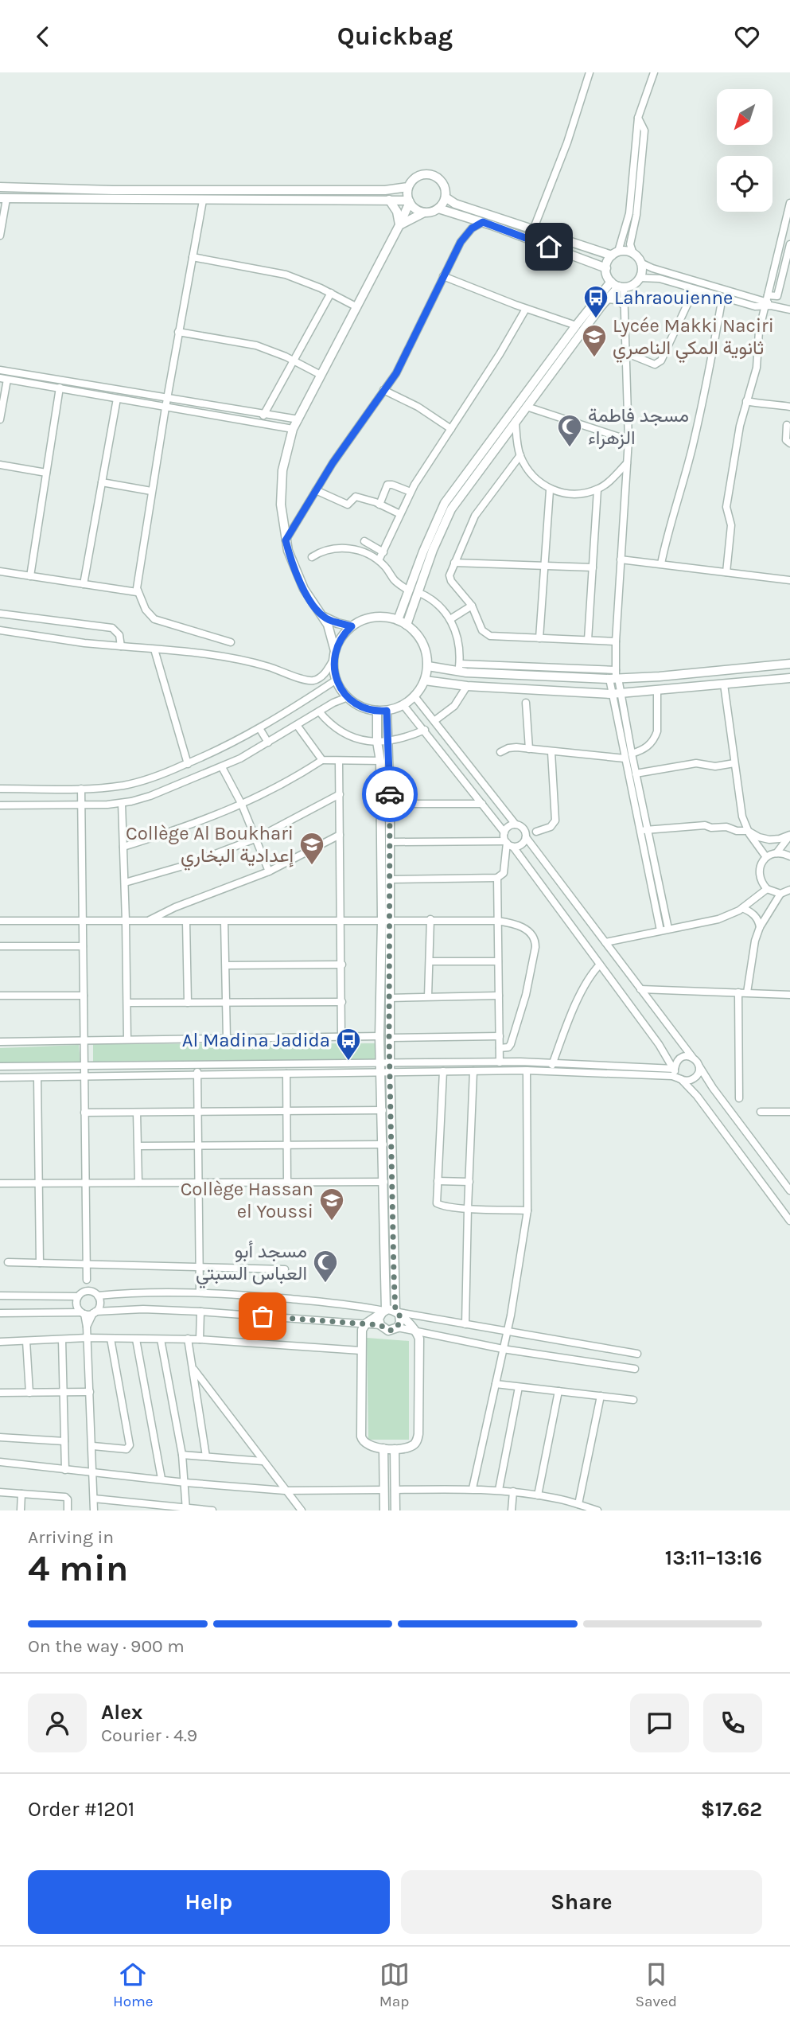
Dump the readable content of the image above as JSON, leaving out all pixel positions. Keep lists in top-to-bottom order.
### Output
{
  "places": {
    "bus stop": ["Lahraouienne", "Al Madina Jadida"],
    "school or university": ["Lycée Makki Naciri ثانوية المكي الناصري", "Collège Al Boukhari إعدادية البخاري", "Collège Hassan el Youssi"],
    "mosque": ["مسجد فاطمة الزهراء", "مسجد أبو العباس السبتي"]
  },
  "north": "bottom left",
  "page": {
    "header": "Quickbag",
    "heading": ["4 min", "Arriving in", "13:11–13:16"],
    "panel": [
      "Alex",
      "Courier · 4.9",
      "Order #1201",
      "$17.62"
    ],
    "bar": "On the way · 900 m",
    "buttons": ["Help", "Share"],
    "tabs": ["Home", "Map", "Saved"]
  }
}
